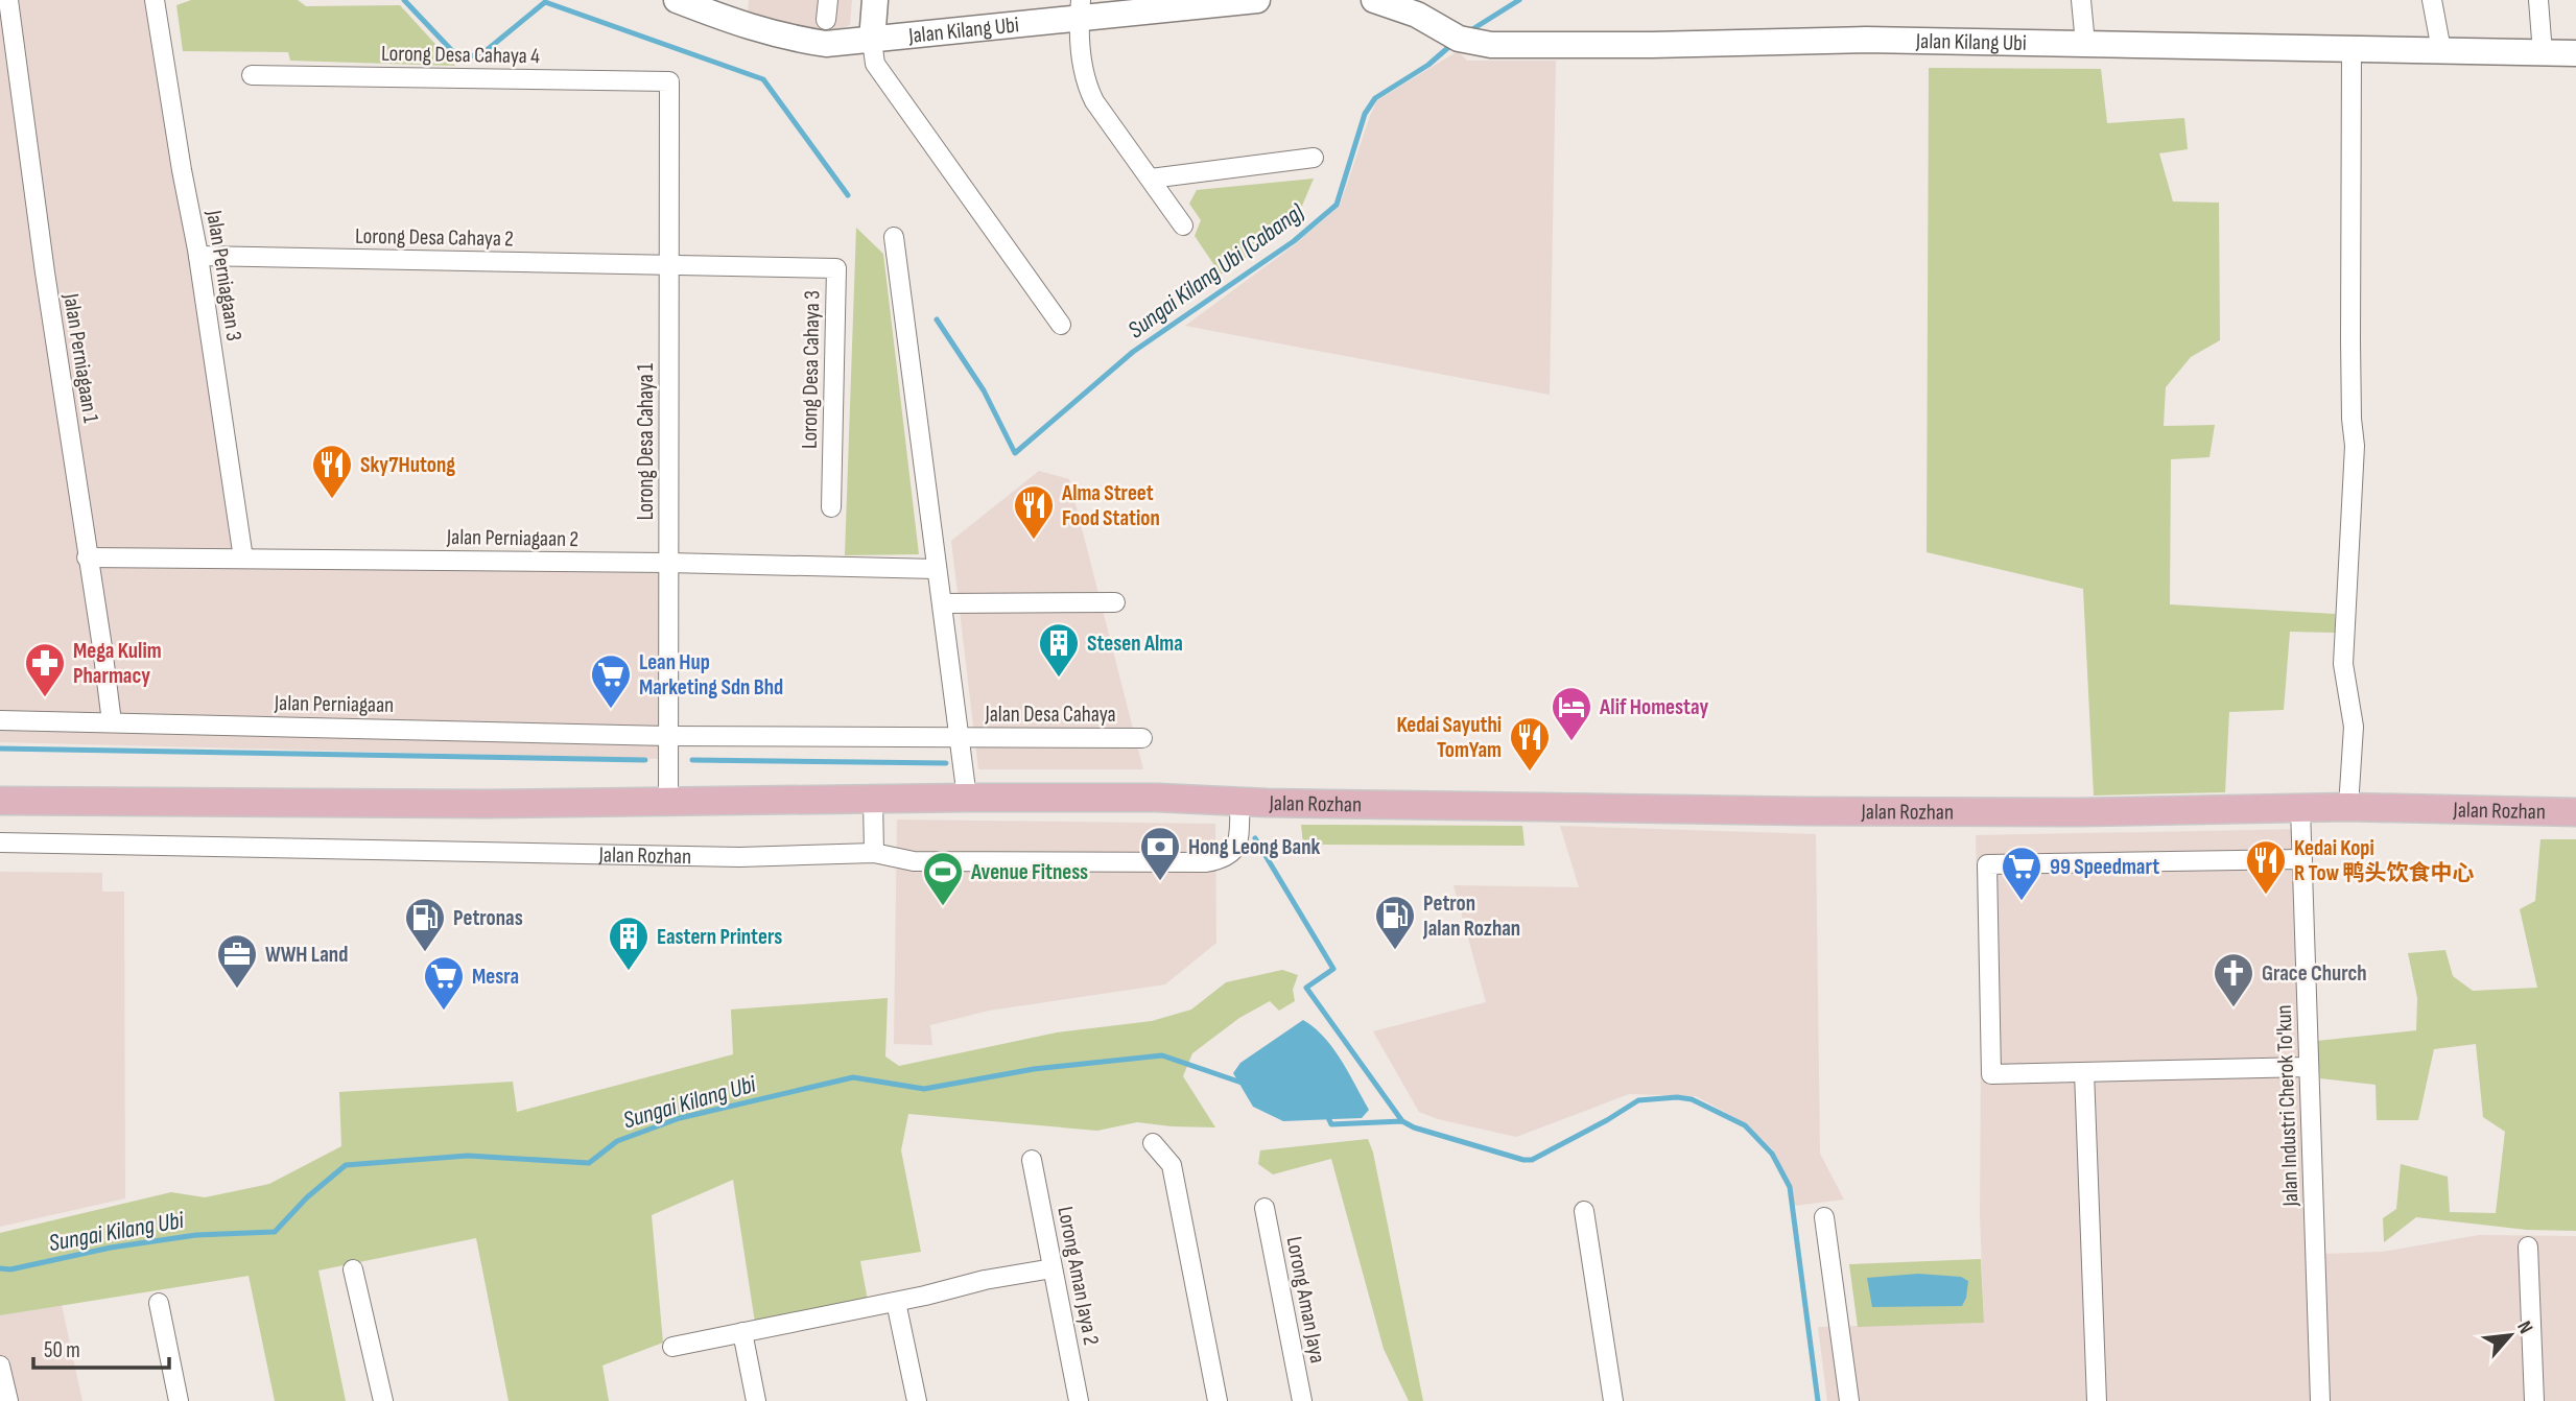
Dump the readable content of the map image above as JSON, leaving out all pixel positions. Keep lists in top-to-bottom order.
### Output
{
  "streets": {
    "main road": ["Jalan Rozhan"],
    "street": [
      "Jalan Kilang Ubi",
      "Lorong Desa Cahaya 4",
      "Lorong Desa Cahaya 2",
      "Jalan Perniagaan 3",
      "Jalan Perniagaan 1",
      "Lorong Desa Cahaya 3",
      "Lorong Desa Cahaya 1",
      "Jalan Perniagaan 2",
      "Jalan Perniagaan",
      "Jalan Desa Cahaya",
      "Jalan Industri Cherok To'kun",
      "Lorong Aman Jaya 2",
      "Lorong Aman Jaya"
    ]
  },
  "crossings": [
    ["Lorong Desa Cahaya 4", "Lorong Desa Cahaya 1"],
    ["Lorong Desa Cahaya 2", "Jalan Perniagaan 3"],
    ["Lorong Desa Cahaya 2", "Lorong Desa Cahaya 3"],
    ["Lorong Desa Cahaya 2", "Lorong Desa Cahaya 1"],
    ["Jalan Perniagaan 3", "Jalan Perniagaan 2"],
    ["Jalan Perniagaan 1", "Jalan Perniagaan 2"],
    ["Jalan Perniagaan 1", "Jalan Perniagaan"],
    ["Lorong Desa Cahaya 3", "Lorong Desa Cahaya 1"],
    ["Lorong Desa Cahaya 1", "Jalan Perniagaan 2"],
    ["Lorong Desa Cahaya 1", "Jalan Perniagaan"],
    ["Lorong Desa Cahaya 1", "Jalan Rozhan"],
    ["Jalan Perniagaan", "Jalan Desa Cahaya"],
    ["Jalan Rozhan", "Jalan Industri Cherok To'kun"]
  ],
  "water": ["Sungai Kilang Ubi (Cabang)", "Sungai Kilang Ubi"],
  "places": {
    "restaurant": [
      "Sky7Hutong",
      "Alma Street Food Station",
      "Kedai Sayuthi TomYam",
      "Kedai Kopi R Tow 鸭头饮食中心"
    ],
    "building": ["Stesen Alma", "Eastern Printers"],
    "pharmacy": ["Mega Kulim Pharmacy"],
    "supermarket": ["Lean Hup Marketing Sdn Bhd", "99 Speedmart", "Mesra"],
    "hotel": ["Alif Homestay"],
    "bank": ["Hong Leong Bank"],
    "sports": ["Avenue Fitness"],
    "fuel station": ["Petron Jalan Rozhan", "Petronas"],
    "office": ["WWH Land"],
    "church": ["Grace Church"]
  },
  "scale_bar": "50 m",
  "north": "top right"
}
